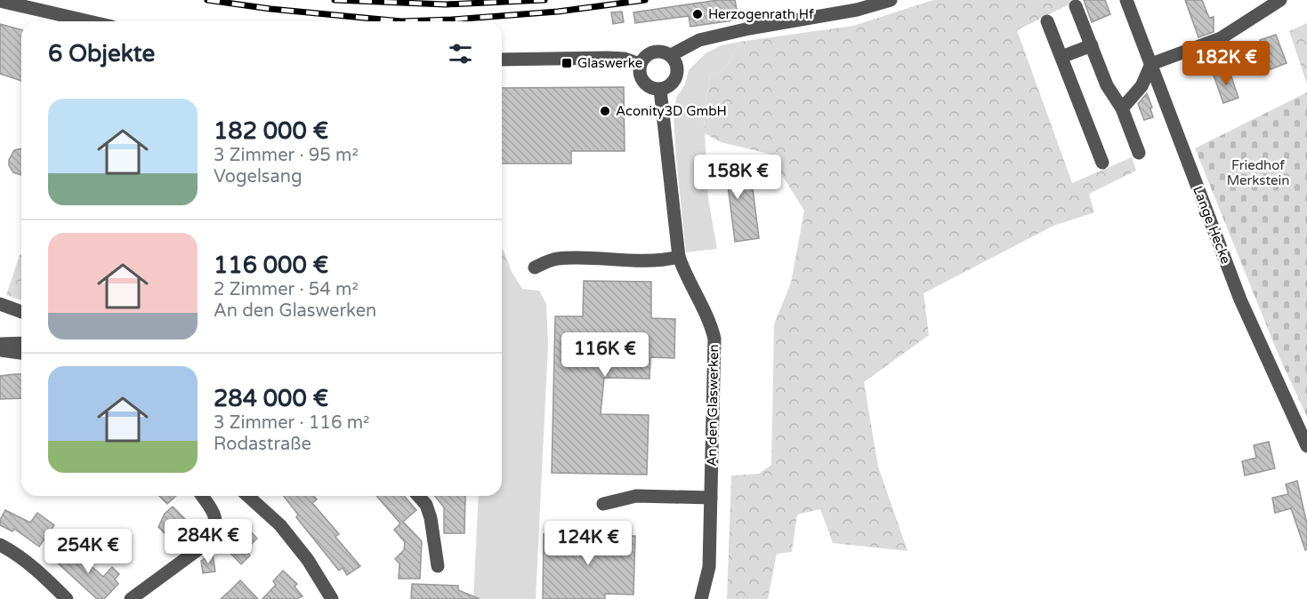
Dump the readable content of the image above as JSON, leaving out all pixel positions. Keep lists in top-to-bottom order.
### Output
{
  "streets": {
    "street": ["Lange Hecke", "An den Glaswerken"]
  },
  "parks": ["Friedhof Merkstein"],
  "places": {
    "other": ["Herzogenrath Hf", "Aconity3D GmbH"],
    "transit": ["Glaswerke"]
  },
  "page": {
    "heading": "6 Objekte",
    "price": [
      "182K €",
      "158K €",
      "116K €",
      "284K €",
      "124K €",
      "254K €"
    ],
    "list": [
      {
        "name": "182 000 €",
        "note": "3 Zimmer · 95 m² · Vogelsang"
      },
      {
        "name": "116 000 €",
        "note": "2 Zimmer · 54 m² · An den Glaswerken"
      },
      {
        "name": "284 000 €",
        "note": "3 Zimmer · 116 m² · Rodastraße"
      }
    ]
  }
}
